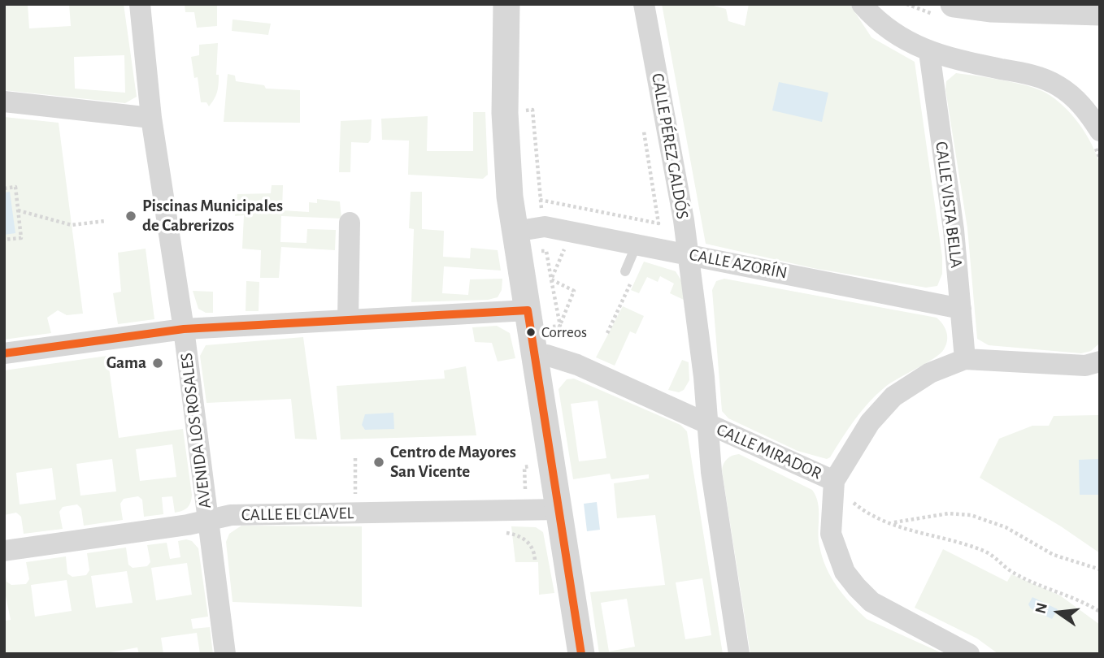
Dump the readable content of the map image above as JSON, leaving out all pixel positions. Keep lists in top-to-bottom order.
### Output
{
  "streets": {
    "street": [
      "CALLE PÉREZ GALDÓS",
      "CALLE VISTA BELLA",
      "CALLE AZORÍN",
      "AVENIDA LOS ROSALES",
      "CALLE MIRADOR",
      "CALLE EL CLAVEL"
    ]
  },
  "crossings": [
    ["CALLE PÉREZ GALDÓS", "CALLE AZORÍN"],
    ["CALLE PÉREZ GALDÓS", "CALLE MIRADOR"],
    ["CALLE VISTA BELLA", "CALLE AZORÍN"],
    ["CALLE VISTA BELLA", "CALLE MIRADOR"],
    ["AVENIDA LOS ROSALES", "CALLE EL CLAVEL"]
  ],
  "places": [
    "Piscinas Municipales de Cabrerizos",
    "Correos",
    "Gama",
    "Centro de Mayores San Vicente"
  ],
  "north": "left"
}
